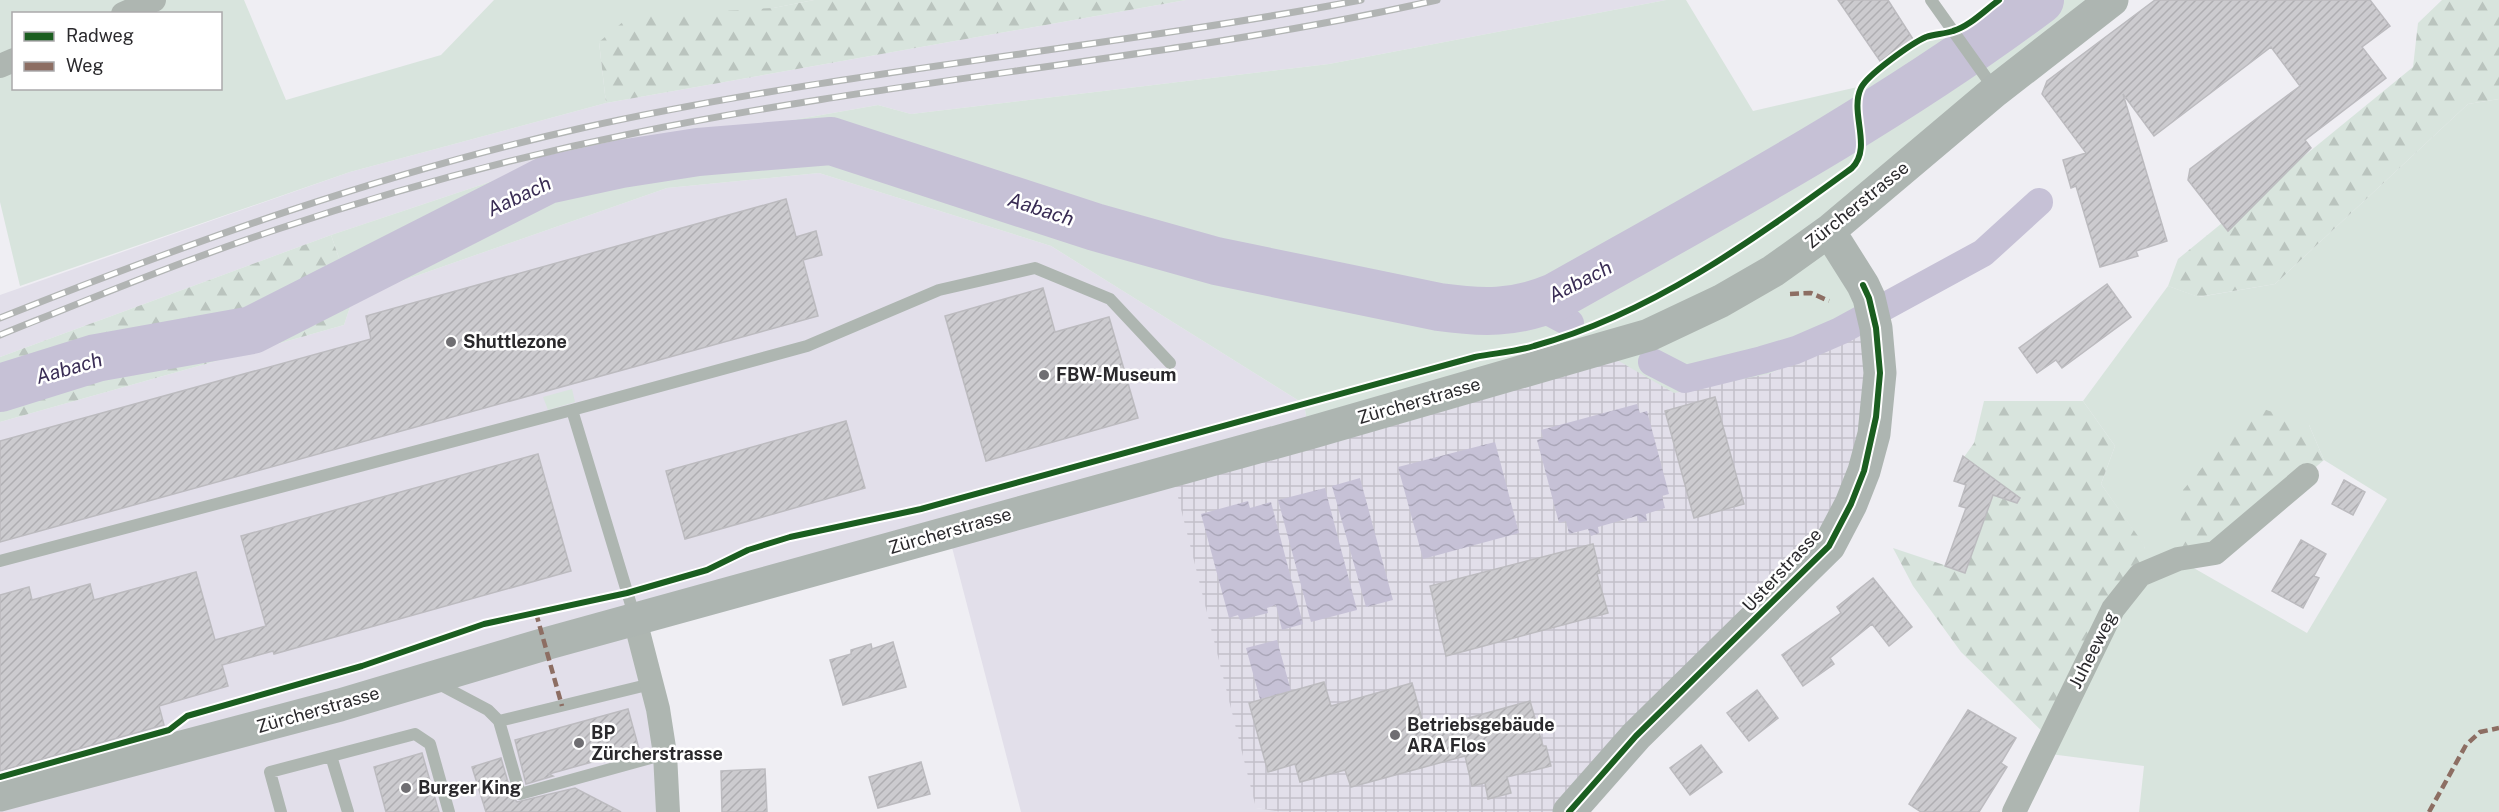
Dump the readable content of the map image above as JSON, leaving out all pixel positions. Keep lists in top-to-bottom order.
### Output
{
  "streets": {
    "main road": ["Zürcherstrasse", "Usterstrasse"],
    "street": ["Juheeweg"]
  },
  "crossings": [
    ["Zürcherstrasse", "Usterstrasse"]
  ],
  "water": ["Aabach"],
  "places": [
    "Shuttlezone",
    "FBW-Museum",
    "Betriebsgebäude ARA Flos",
    "BP Zürcherstrasse",
    "Burger King"
  ],
  "legend": ["Radweg", "Weg"]
}
